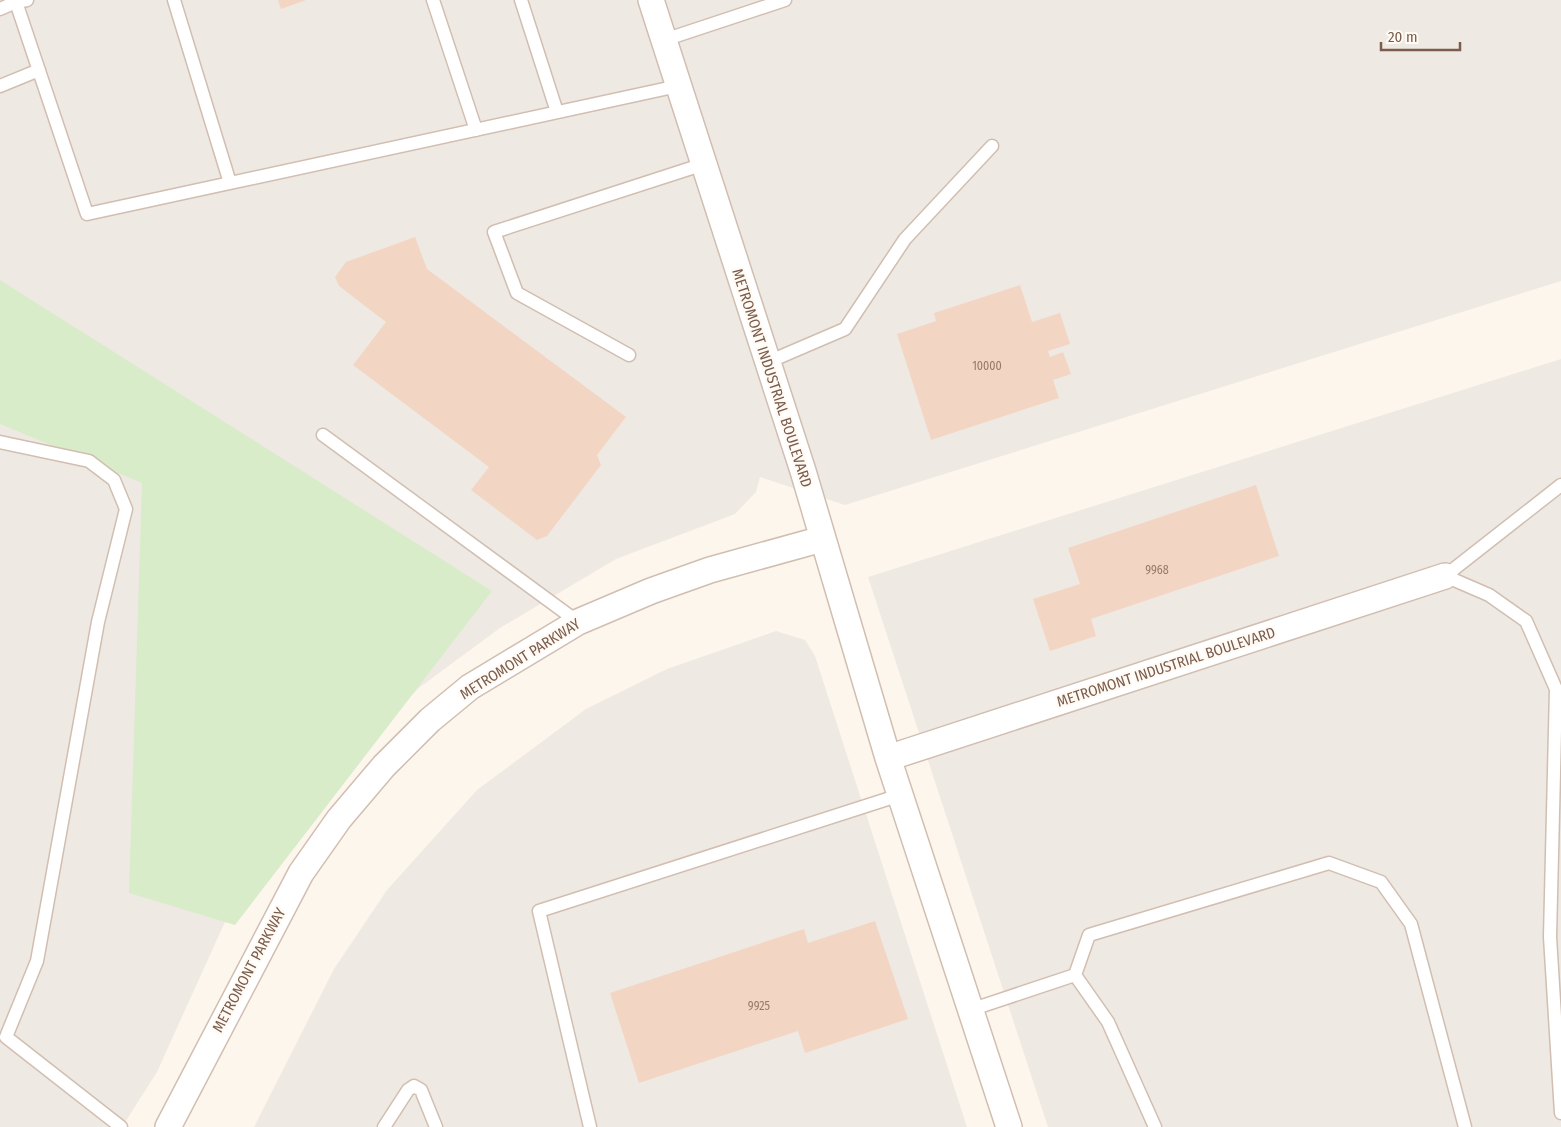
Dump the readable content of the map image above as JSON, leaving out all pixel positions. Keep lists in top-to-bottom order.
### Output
{
  "streets": {
    "street": ["METROMONT INDUSTRIAL BOULEVARD", "METROMONT PARKWAY"]
  },
  "crossings": [
    ["METROMONT INDUSTRIAL BOULEVARD", "METROMONT PARKWAY"]
  ],
  "house_numbers": ["10000", "9968", "9925"],
  "scale_bar": "20 m"
}
